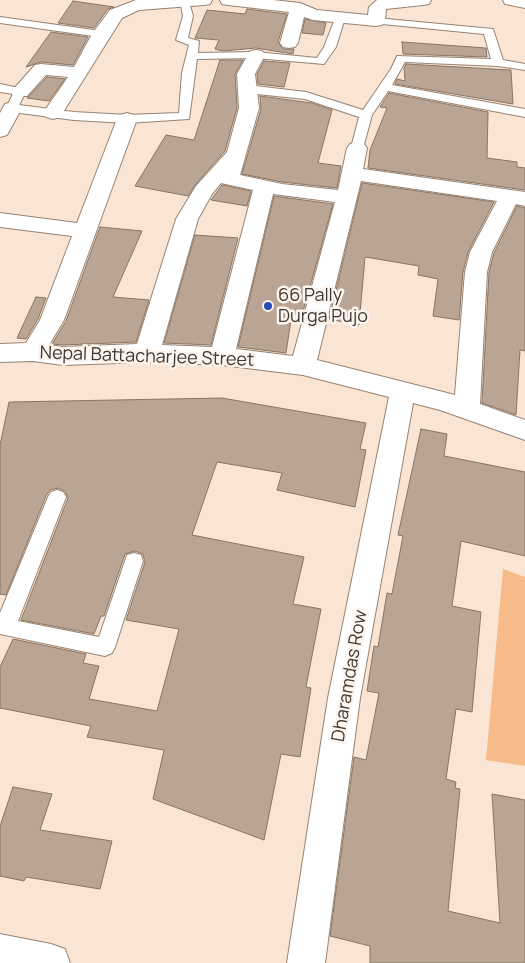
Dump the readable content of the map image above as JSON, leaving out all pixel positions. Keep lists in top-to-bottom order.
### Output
{
  "streets": {
    "street": ["Nepal Battacharjee Street", "Dharamdas Row"]
  },
  "crossings": [
    ["Nepal Battacharjee Street", "Dharamdas Row"]
  ],
  "places": ["66 Pally Durga Pujo"]
}
